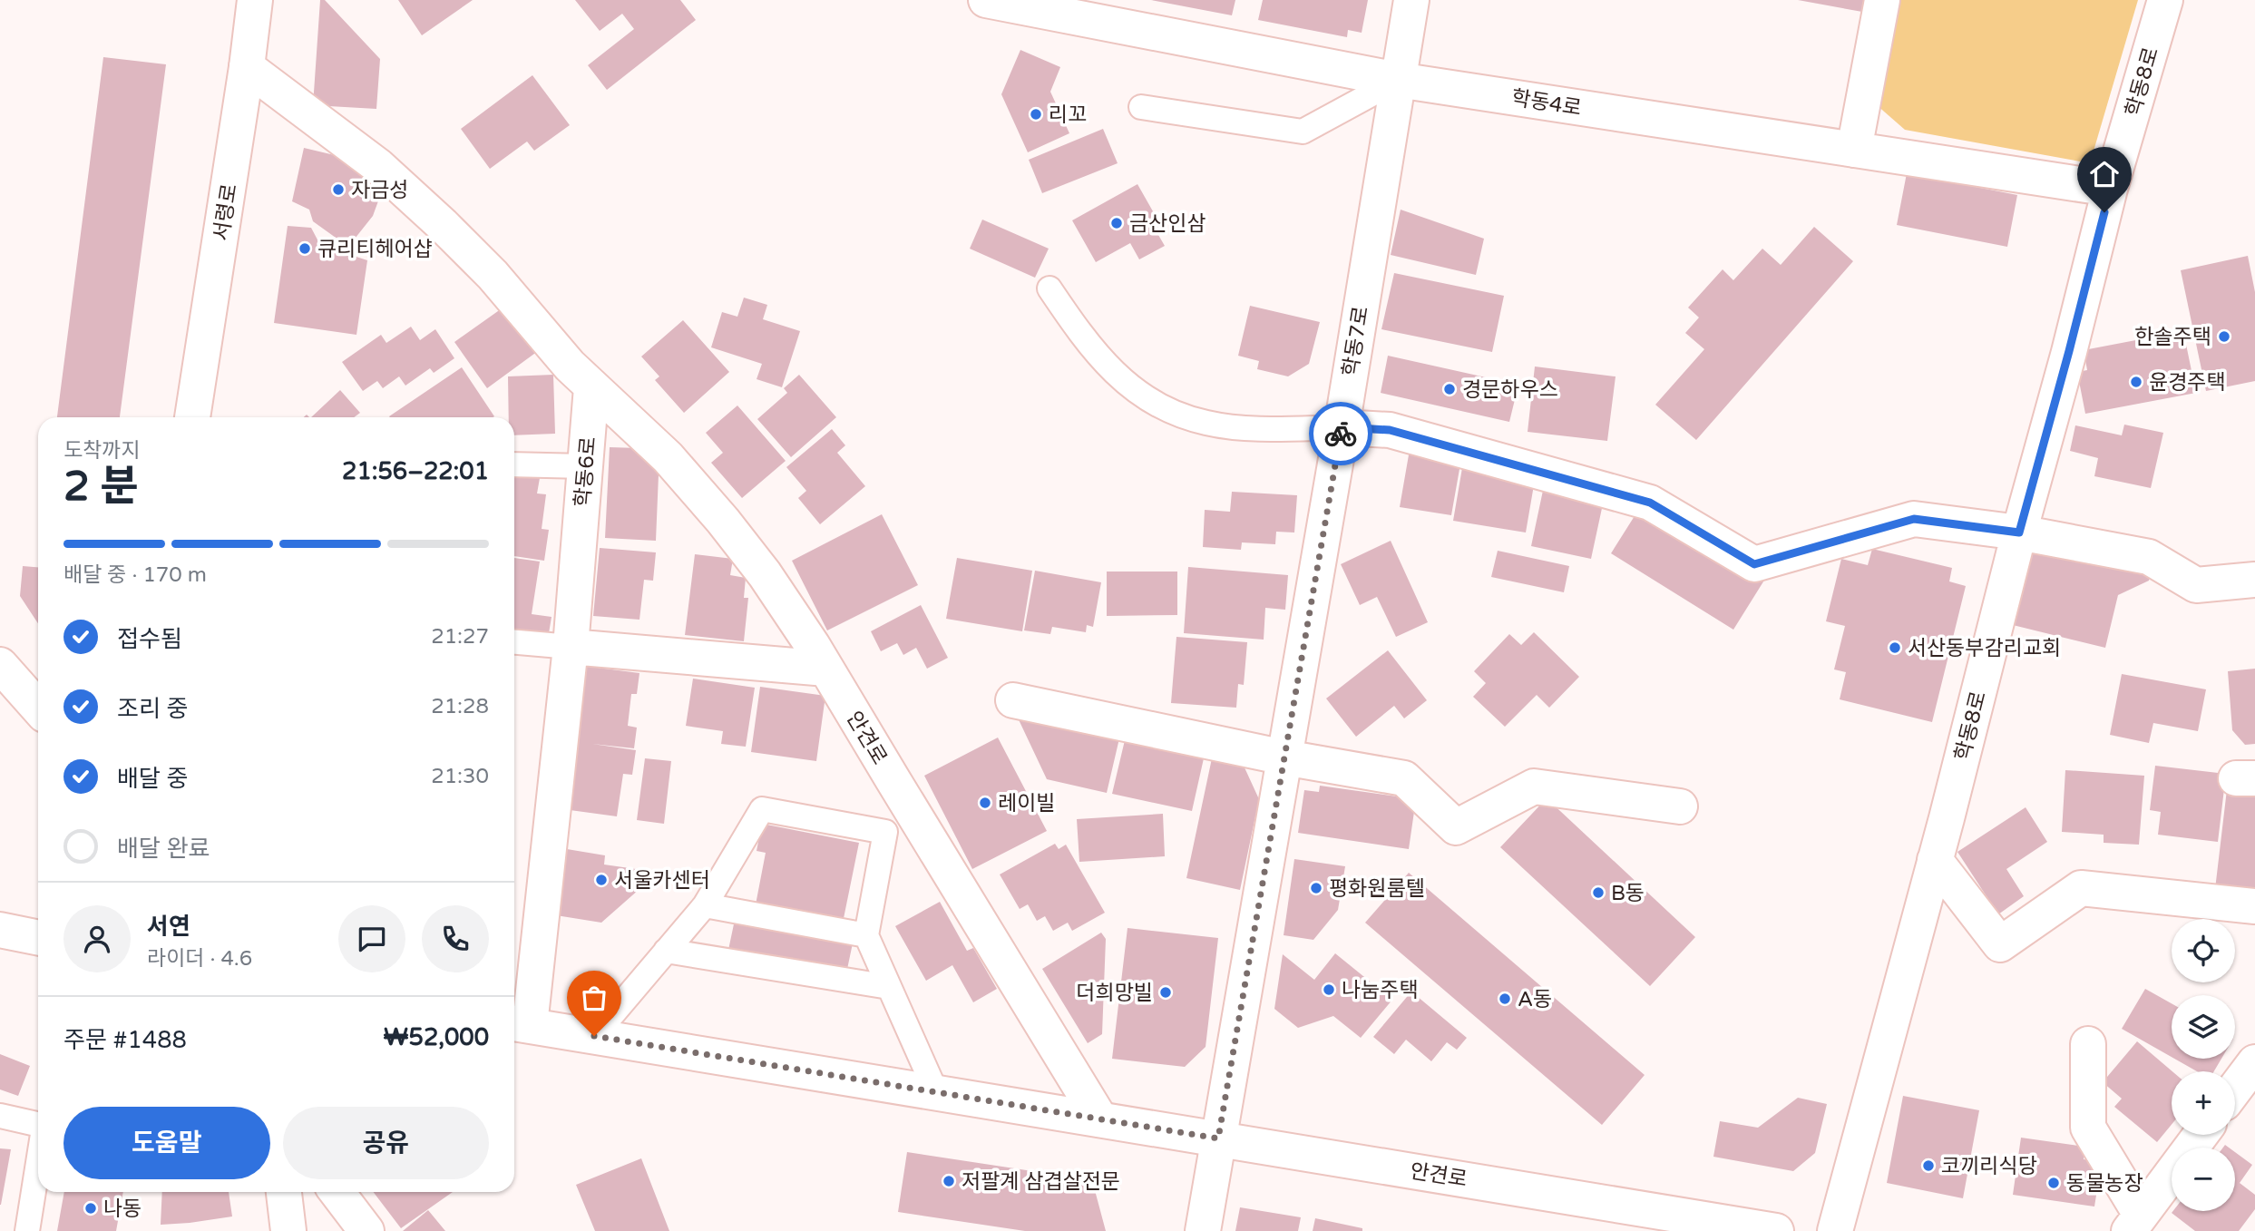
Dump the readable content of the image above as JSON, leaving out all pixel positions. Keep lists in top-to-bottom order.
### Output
{
  "streets": {
    "street": [
      "학동8로",
      "학동4로",
      "서령로",
      "학동7로",
      "학동6로",
      "안견로"
    ]
  },
  "crossings": [
    ["학동8로", "학동4로"],
    ["학동4로", "학동7로"],
    ["학동7로", "안견로"],
    ["학동6로", "안견로"]
  ],
  "places": [
    "리꼬",
    "자금성",
    "금산인삼",
    "큐리티헤어샵",
    "한솔주택",
    "윤경주택",
    "경문하우스",
    "서산동부감리교회",
    "레이빌",
    "서울카센터",
    "평화원룸텔",
    "B동",
    "나눔주택",
    "더희망빌",
    "A동",
    "코끼리식당",
    "저팔계 삼겹살전문",
    "동물농장",
    "나동"
  ],
  "page": {
    "heading": ["2 분", "도착까지", "21:56–22:01"],
    "panel": [
      "서연",
      "라이더 · 4.6",
      "주문 #1488",
      "₩52,000"
    ],
    "bar": "배달 중 · 170 m",
    "list": [
      ["접수됨", "21:27"],
      ["조리 중", "21:28"],
      ["배달 중", "21:30"],
      "배달 완료"
    ],
    "map_buttons": ["+", "−"],
    "buttons": ["도움말", "공유"]
  }
}
